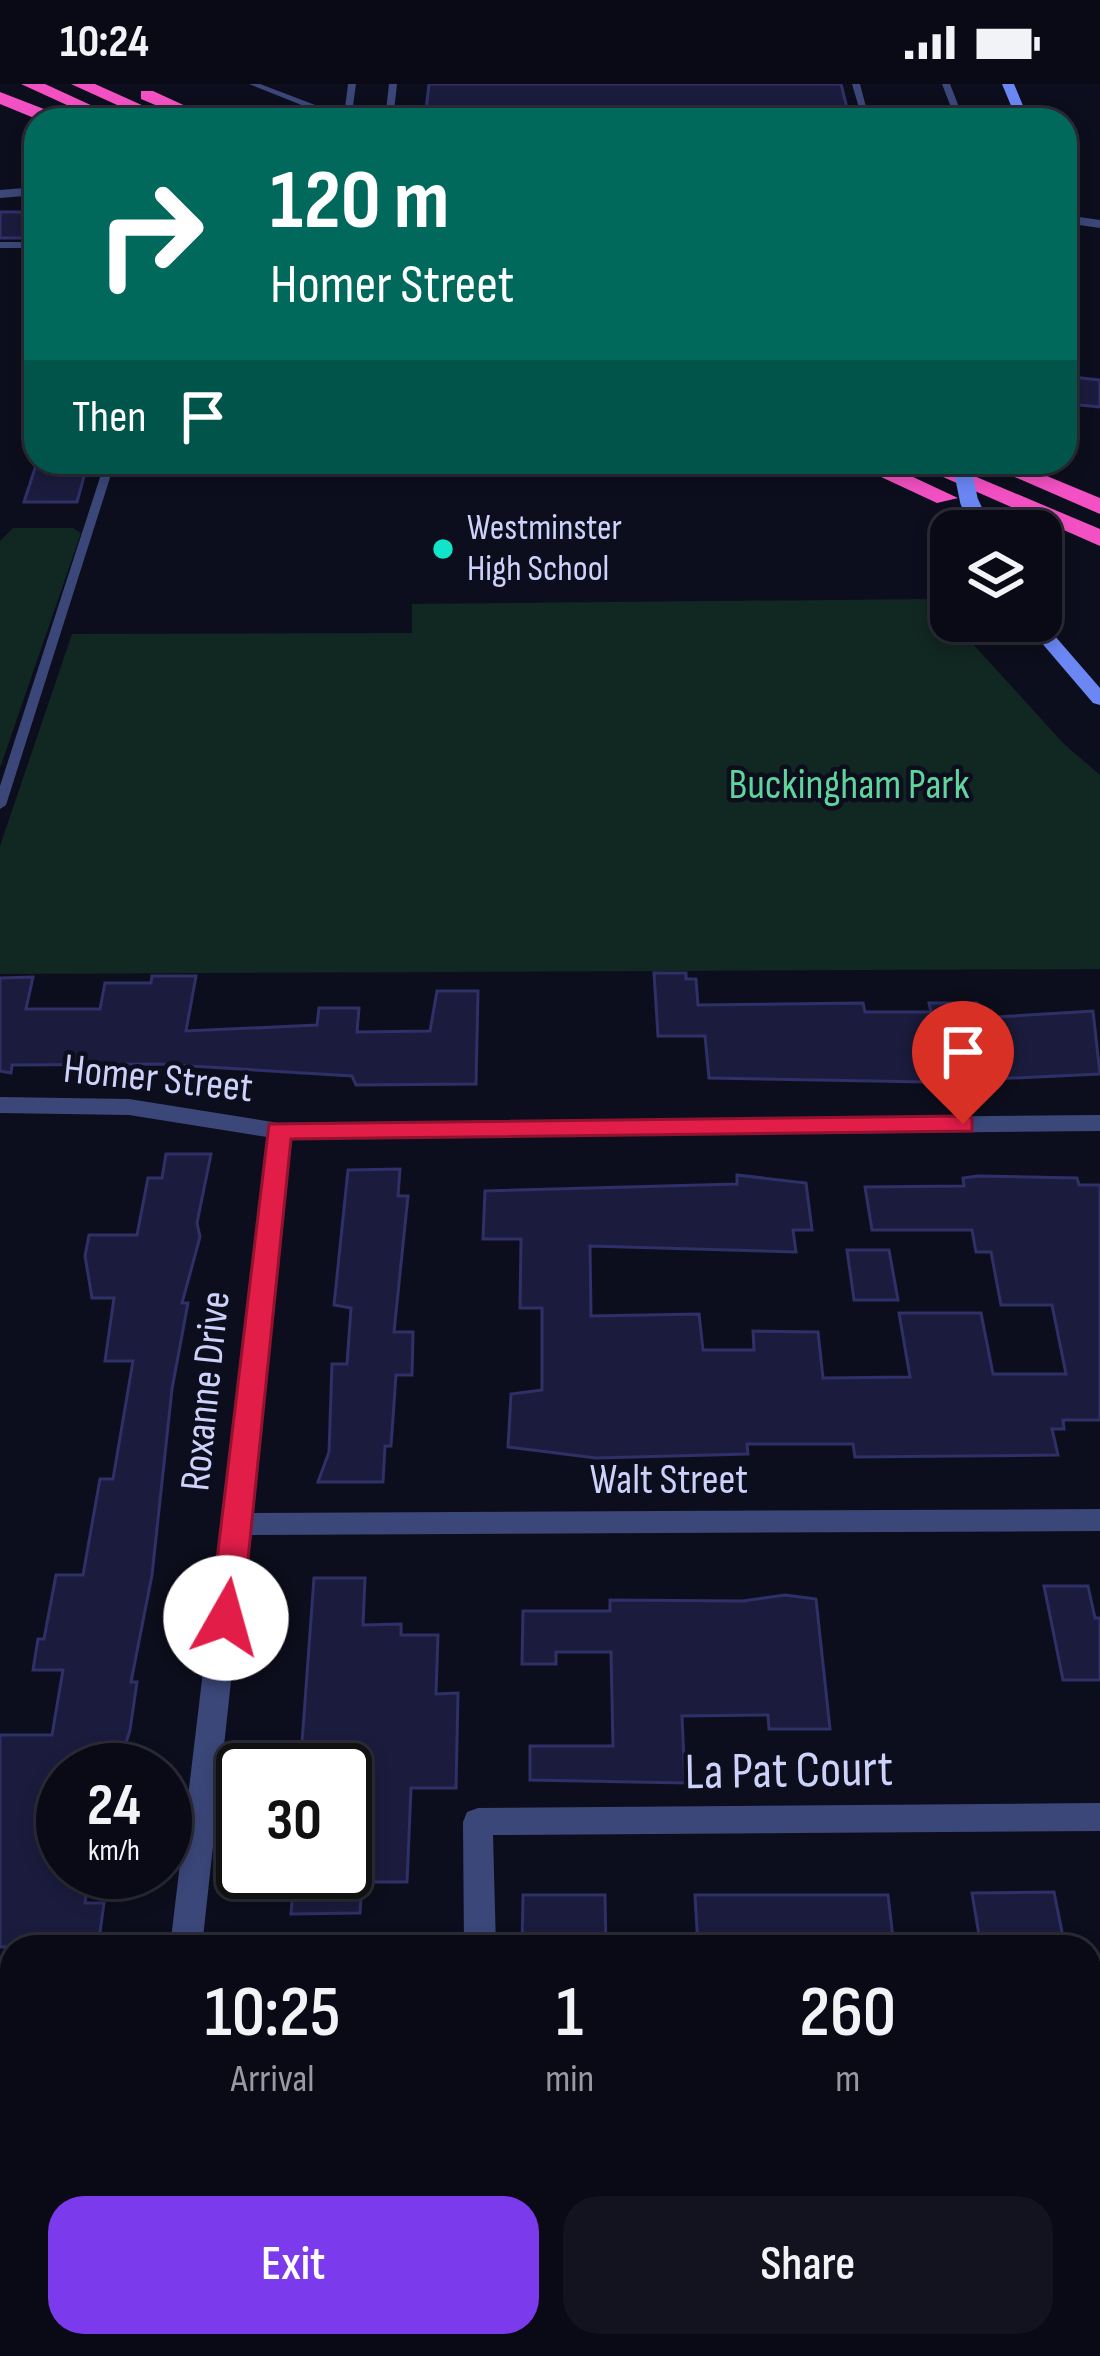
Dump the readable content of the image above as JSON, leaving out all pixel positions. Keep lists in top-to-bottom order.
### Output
{
  "streets": {
    "street": [
      "Homer Street",
      "Roxanne Drive",
      "Walt Street",
      "La Pat Court"
    ]
  },
  "crossings": [
    ["Homer Street", "Roxanne Drive"],
    ["Roxanne Drive", "Walt Street"]
  ],
  "parks": ["Buckingham Park"],
  "places": ["Westminster High School"],
  "page": {
    "status": "10:24",
    "turn": ["120 m", "Homer Street"],
    "then": "Then",
    "speed": "24 km/h",
    "limit": "30",
    "eta": [
      "10:25",
      "Arrival",
      "1",
      "min",
      "260",
      "m"
    ],
    "buttons": ["Exit", "Share"]
  }
}
